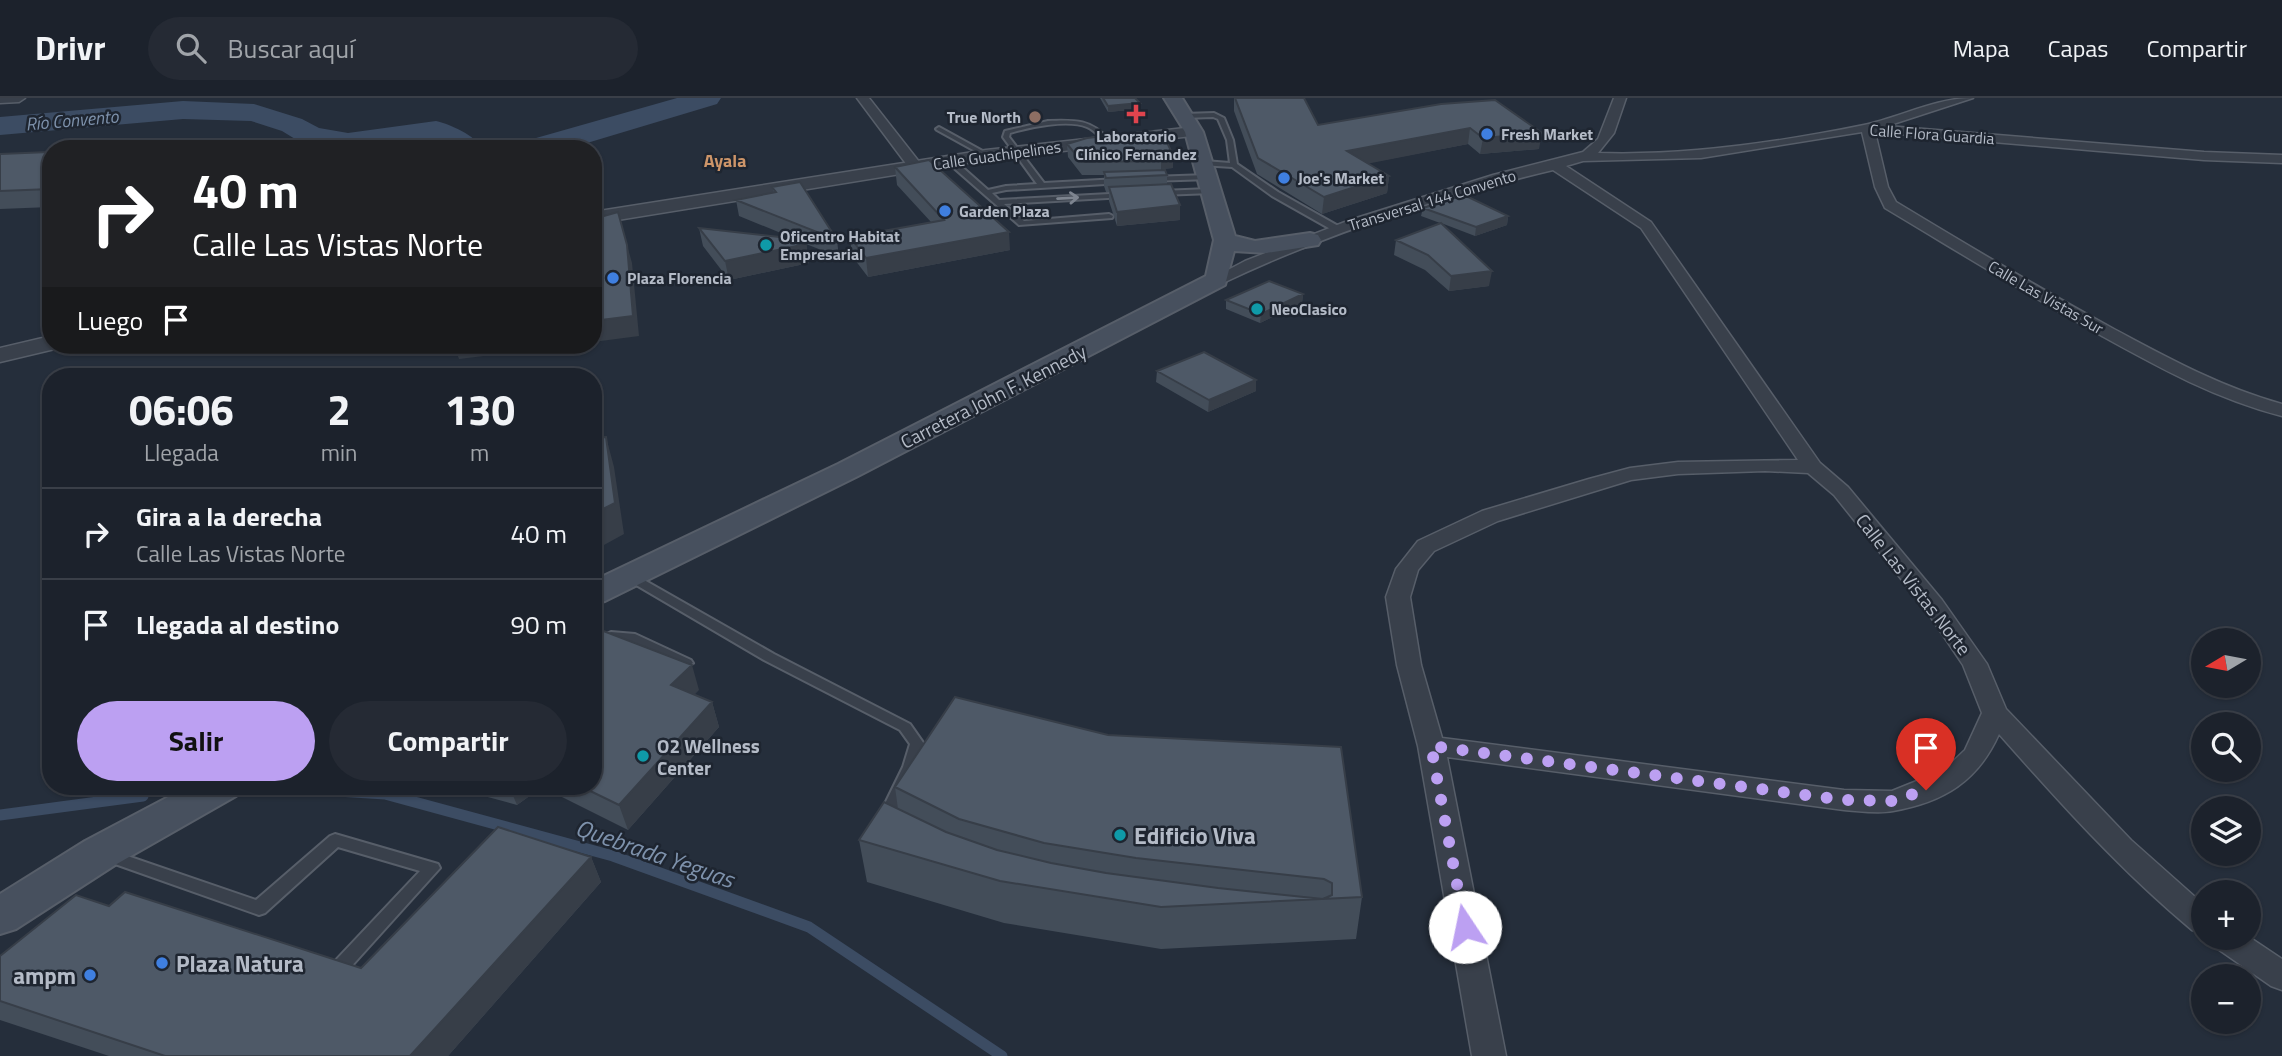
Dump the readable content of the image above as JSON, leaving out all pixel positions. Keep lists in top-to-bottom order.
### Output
{
  "streets": {
    "main road": ["Carretera John F. Kennedy"],
    "street": [
      "Calle Flora Guardia",
      "Calle Guachipelines",
      "Transversal 144 Convento",
      "Calle Las Vistas Sur",
      "Calle Las Vistas Norte"
    ]
  },
  "crossings": [
    ["Calle Flora Guardia", "Transversal 144 Convento"],
    ["Calle Flora Guardia", "Calle Las Vistas Sur"],
    ["Transversal 144 Convento", "Carretera John F. Kennedy"],
    ["Transversal 144 Convento", "Calle Las Vistas Norte"]
  ],
  "districts": ["Ayala"],
  "water": ["Río Convento", "Quebrada Yeguas"],
  "places": {
    "health": ["Laboratorio Clínico Fernandez"],
    "other": [
      "True North",
      "Fresh Market",
      "Joe's Market",
      "Garden Plaza",
      "Oficentro Habitat Empresarial",
      "Plaza Florencia",
      "NeoClasico",
      "O2 Wellness Center",
      "Edificio Viva",
      "Plaza Natura",
      "ampm"
    ]
  },
  "north": "left",
  "page": {
    "header": "Drivr",
    "search": "Buscar aquí",
    "nav": ["Mapa", "Capas", "Compartir"],
    "turn": ["40 m", "Calle Las Vistas Norte"],
    "then": "Luego",
    "eta": [
      "06:06",
      "Llegada",
      "2",
      "min",
      "130",
      "m"
    ],
    "list": [
      {
        "name": "Gira a la derecha",
        "note": "Calle Las Vistas Norte",
        "value": "40 m"
      },
      {
        "name": "Llegada al destino",
        "value": "90 m"
      }
    ],
    "map_buttons": ["+", "−"],
    "buttons": ["Salir", "Compartir"]
  }
}
